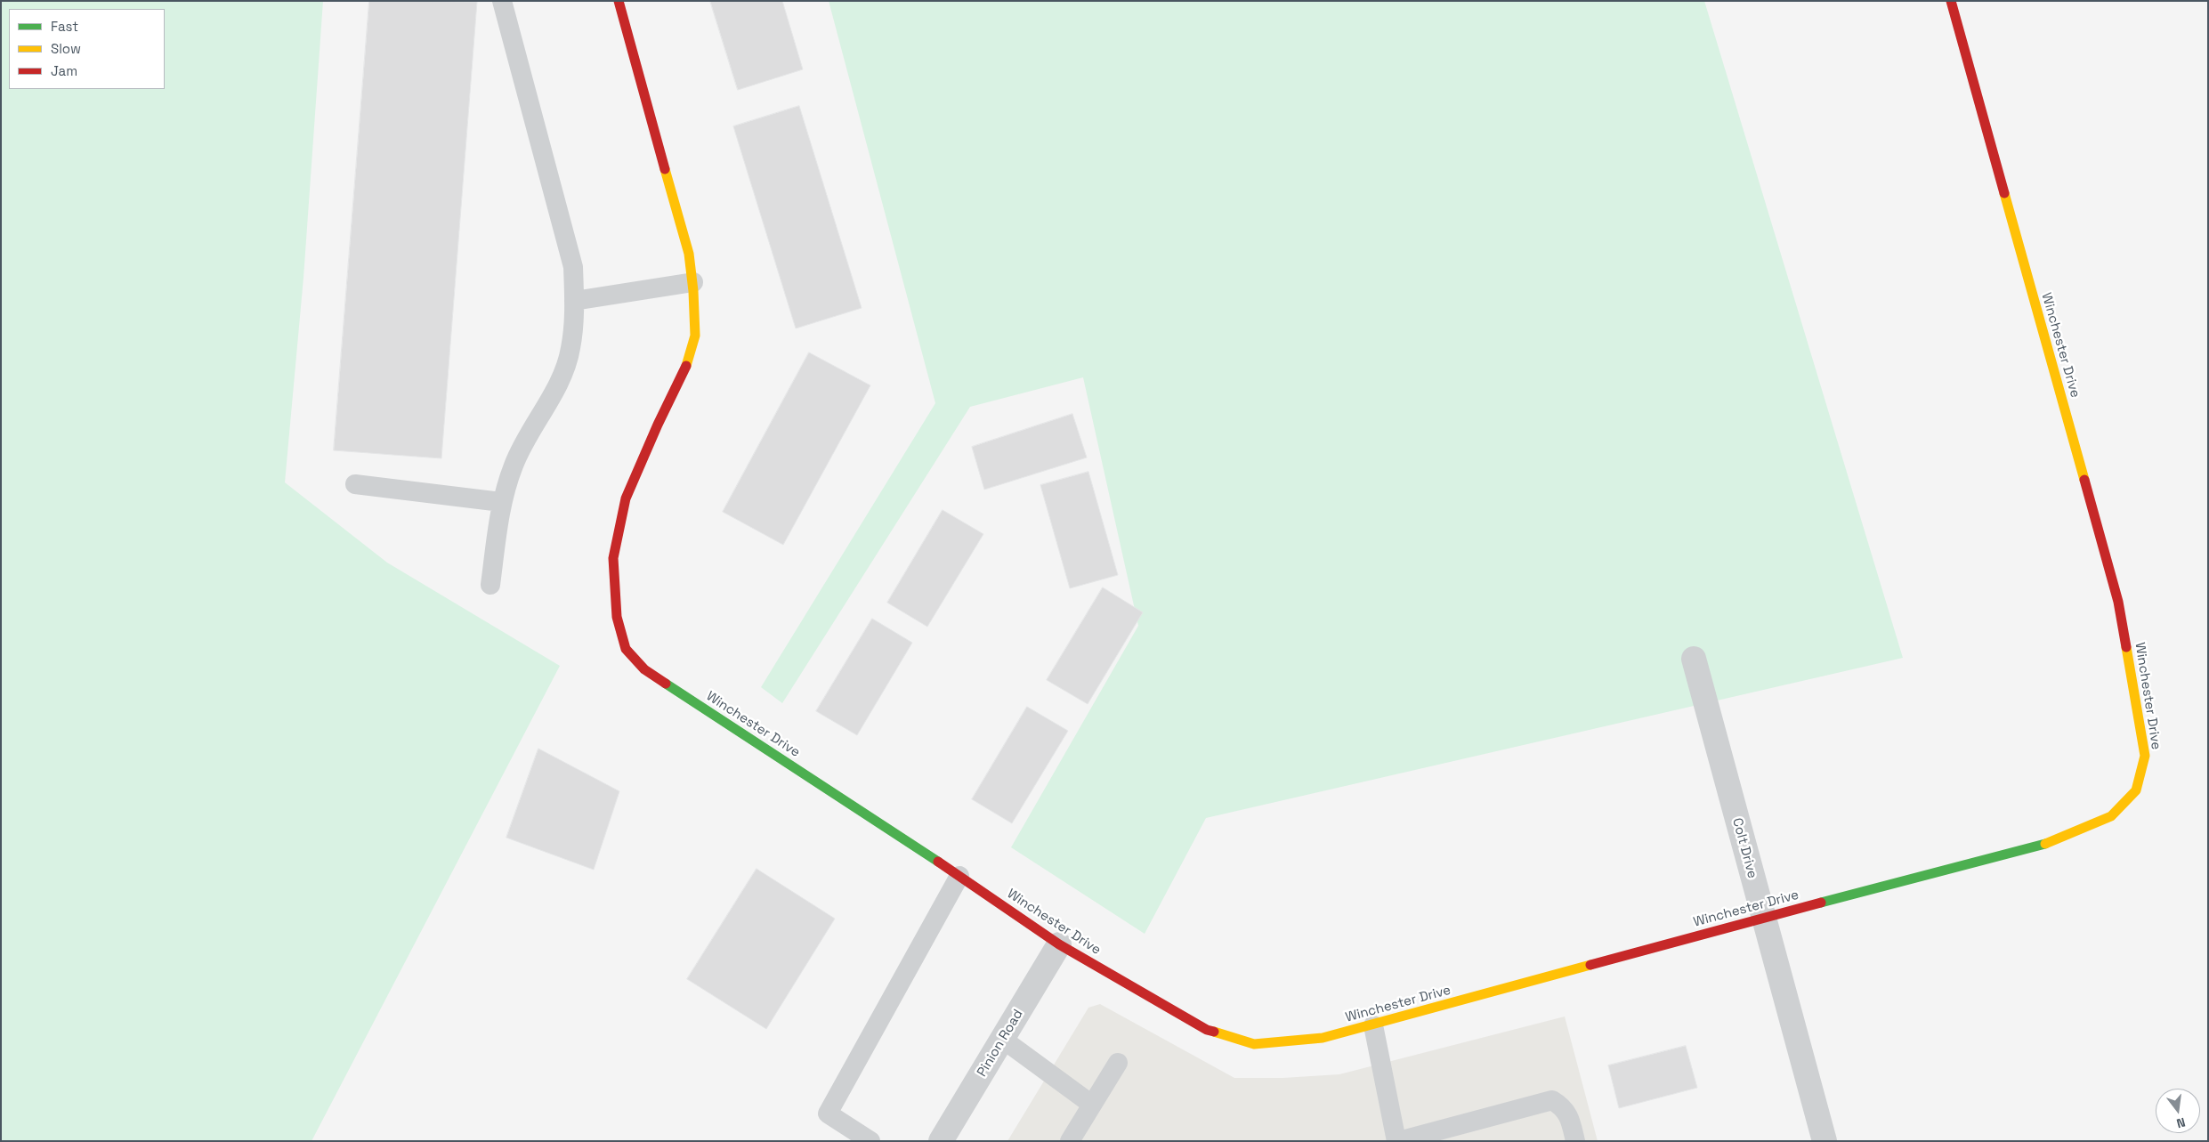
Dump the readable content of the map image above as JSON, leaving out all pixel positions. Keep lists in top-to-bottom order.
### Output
{
  "streets": {
    "street": ["Winchester Drive", "Colt Drive", "Pinion Road"]
  },
  "crossings": [
    ["Winchester Drive", "Colt Drive"],
    ["Winchester Drive", "Pinion Road"]
  ],
  "legend": ["Fast", "Slow", "Jam"],
  "north": "bottom"
}
